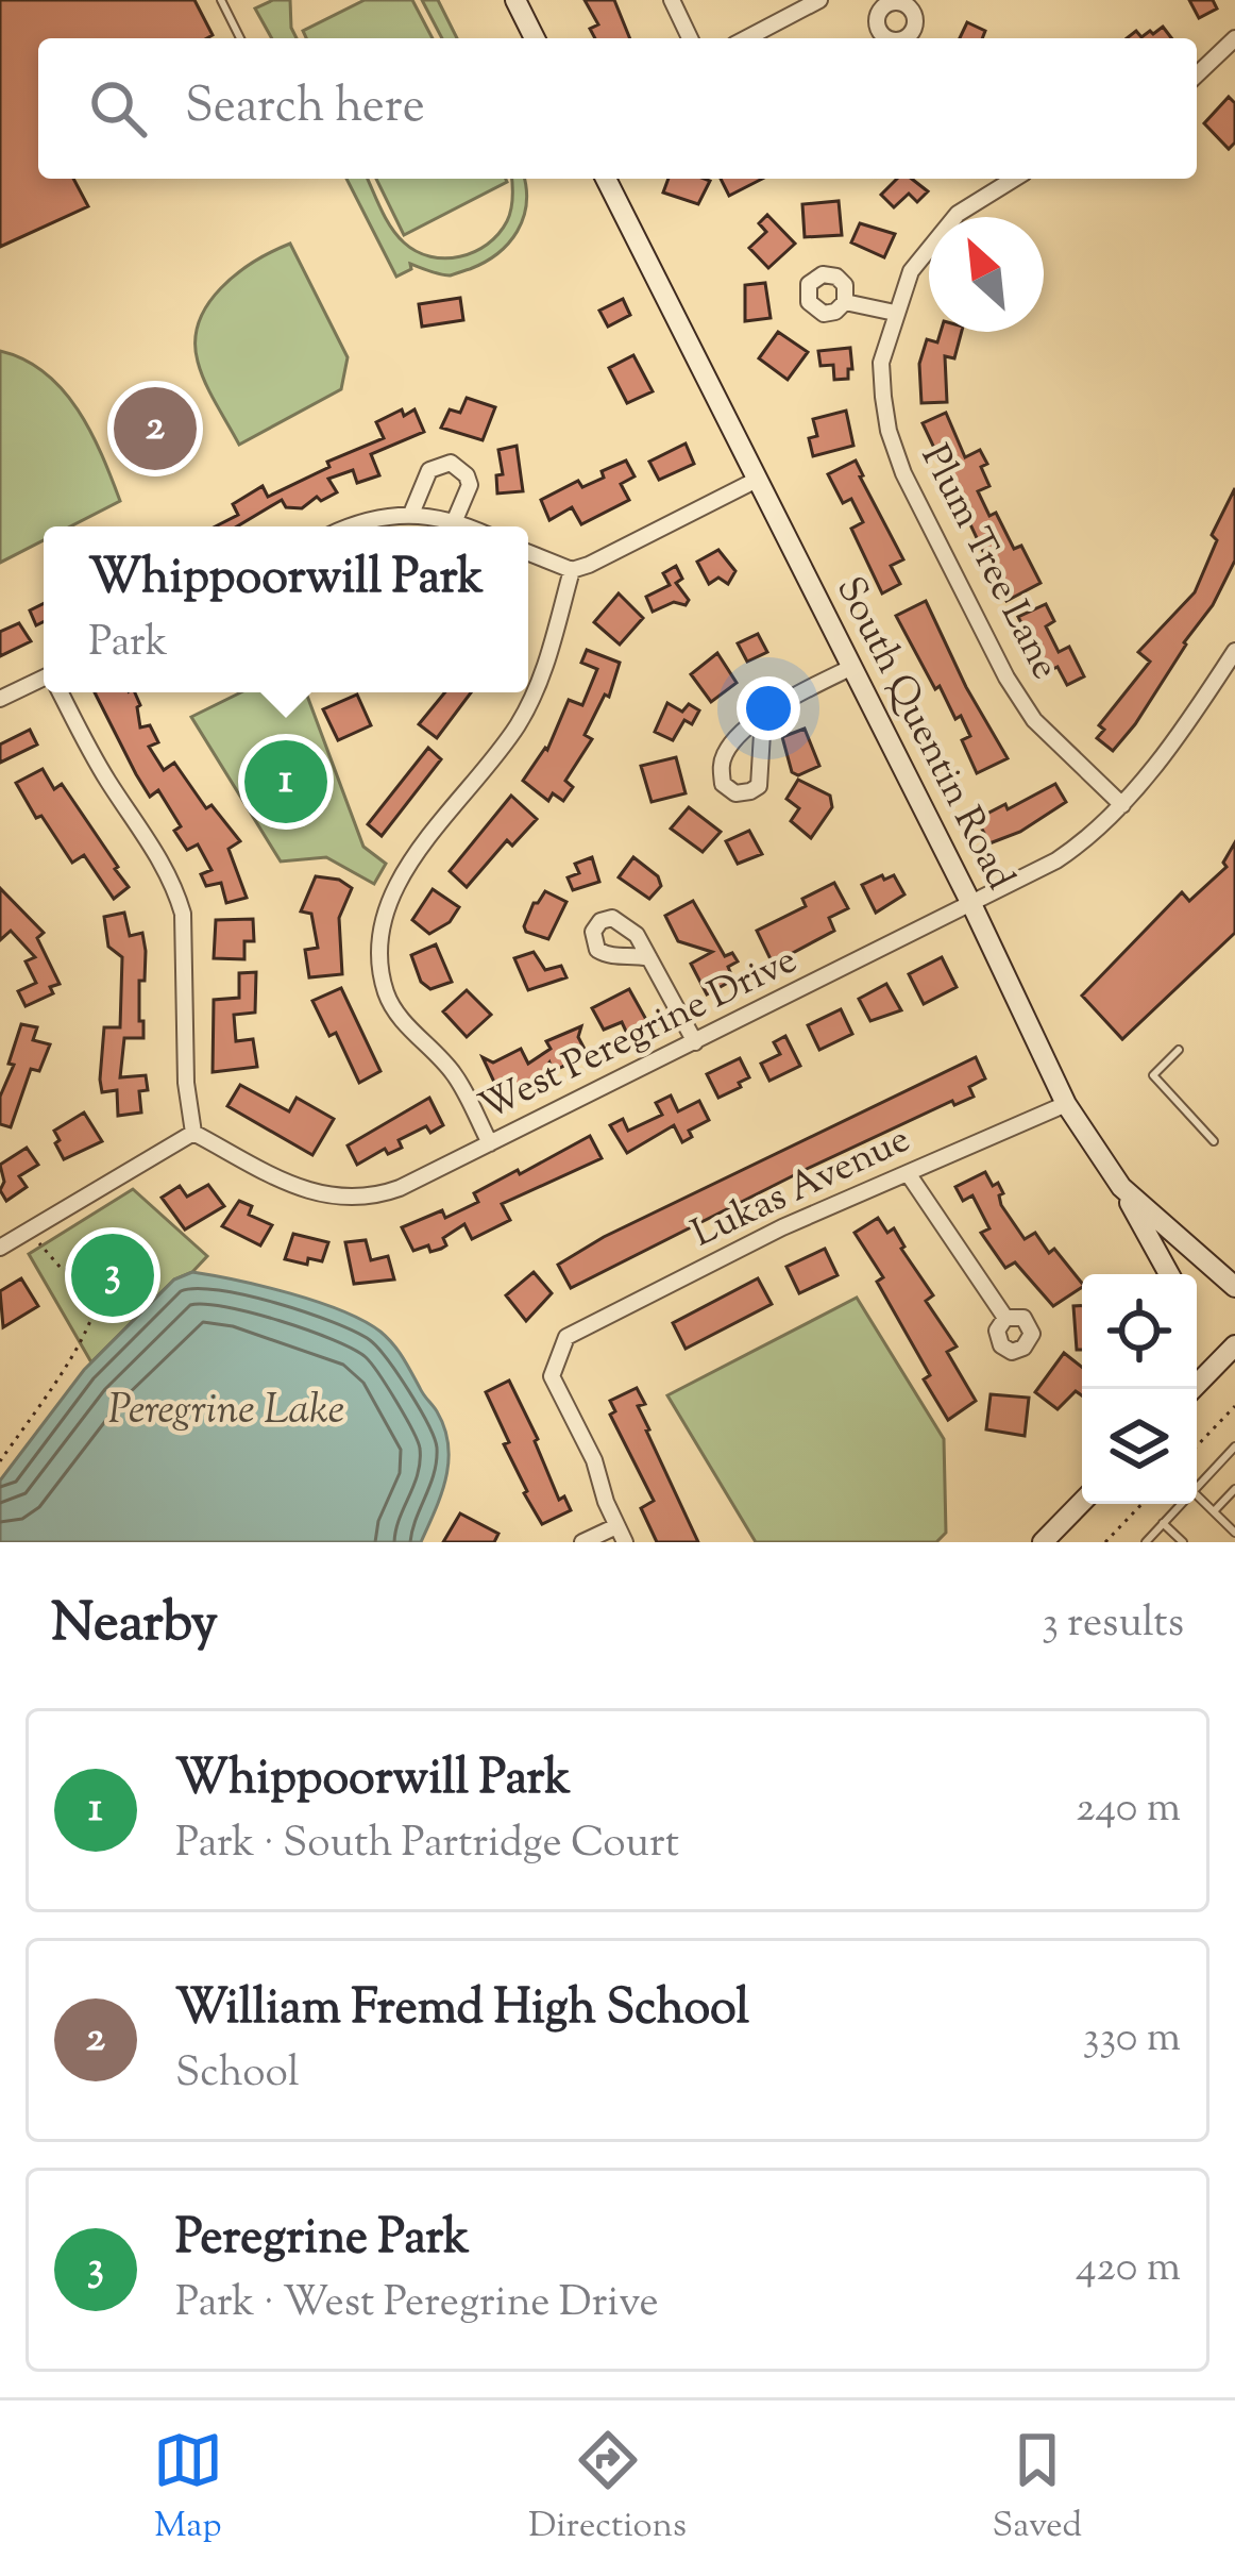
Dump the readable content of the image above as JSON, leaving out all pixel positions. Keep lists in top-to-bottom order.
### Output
{
  "streets": {
    "main road": ["South Quentin Road"],
    "street": ["Plum Tree Lane", "West Peregrine Drive", "Lukas Avenue"]
  },
  "crossings": [
    ["Plum Tree Lane", "West Peregrine Drive"],
    ["South Quentin Road", "West Peregrine Drive"],
    ["South Quentin Road", "Lukas Avenue"]
  ],
  "water": ["Peregrine Lake"],
  "north": "top left",
  "page": {
    "search": "Search here",
    "pins": ["2", "1", "3"],
    "popup": ["Whippoorwill Park", "Park"],
    "heading": ["Nearby", "3 results"],
    "list": [
      {
        "mark": "1",
        "name": "Whippoorwill Park",
        "note": "Park · South Partridge Court",
        "value": "240 m"
      },
      {
        "mark": "2",
        "name": "William Fremd High School",
        "note": "School",
        "value": "330 m"
      },
      {
        "mark": "3",
        "name": "Peregrine Park",
        "note": "Park · West Peregrine Drive",
        "value": "420 m"
      }
    ],
    "nav": ["Map", "Directions", "Saved"]
  }
}
